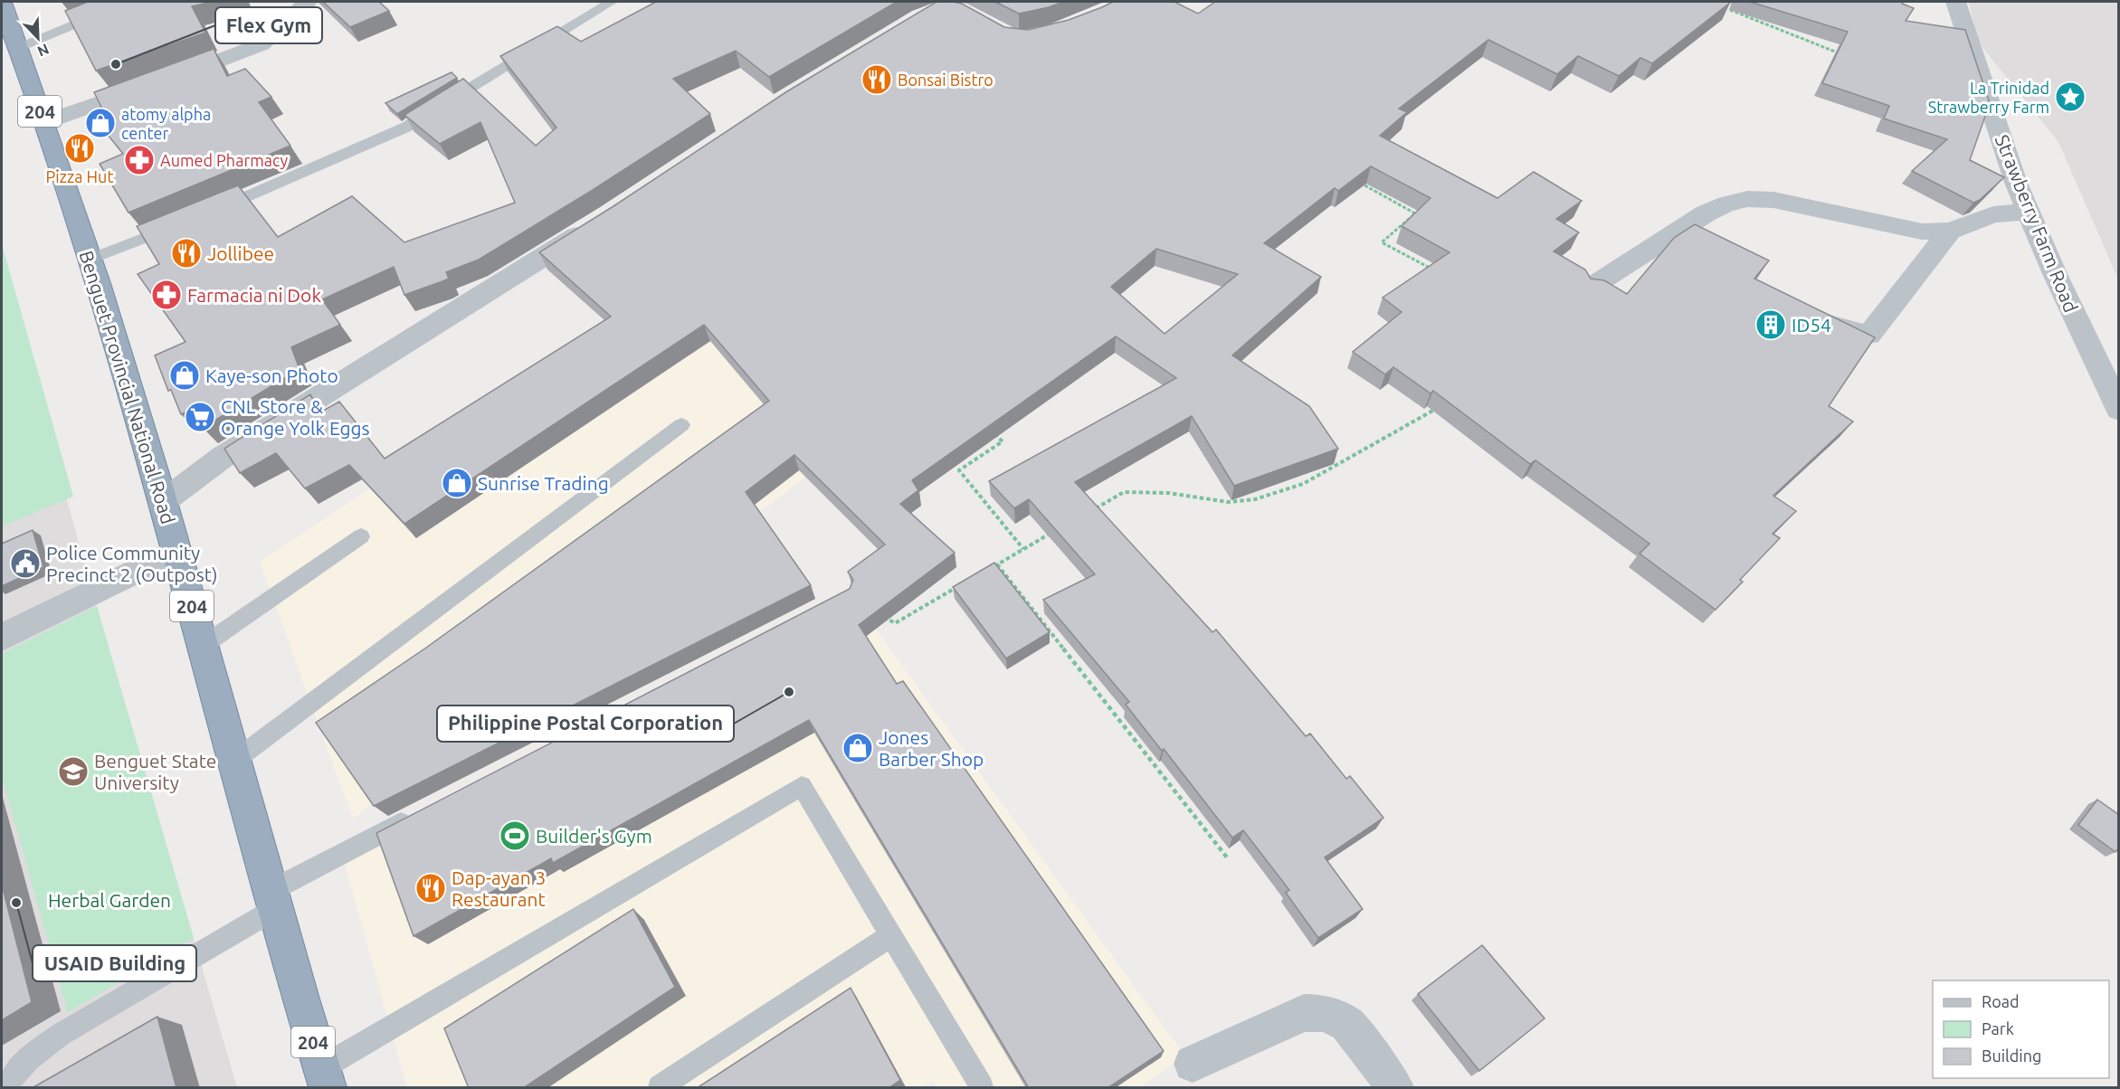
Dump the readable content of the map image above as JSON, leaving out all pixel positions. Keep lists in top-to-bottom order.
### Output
{
  "streets": {
    "highway": ["204", "Benguet Provincial National Road"],
    "street": ["Strawberry Farm Road"]
  },
  "parks": ["Herbal Garden"],
  "places": {
    "other": ["Flex Gym", "Philippine Postal Corporation", "USAID Building"],
    "restaurant": [
      "Bonsai Bistro",
      "Pizza Hut",
      "Jollibee",
      "Dap-ayan 3 Restaurant"
    ],
    "place": ["La Trinidad Strawberry Farm"],
    "shop": [
      "atomy alpha center",
      "Kaye-son Photo",
      "Sunrise Trading",
      "Jones Barber Shop"
    ],
    "pharmacy": ["Aumed Pharmacy", "Farmacia ni Dok"],
    "building": ["ID54"],
    "supermarket": ["CNL Store & Orange Yolk Eggs"],
    "public building": ["Police Community Precinct 2 (Outpost)"],
    "school or university": ["Benguet State University"],
    "sports": ["Builder's Gym"]
  },
  "legend": ["Road", "Park", "Building"],
  "north": "bottom right"
}
